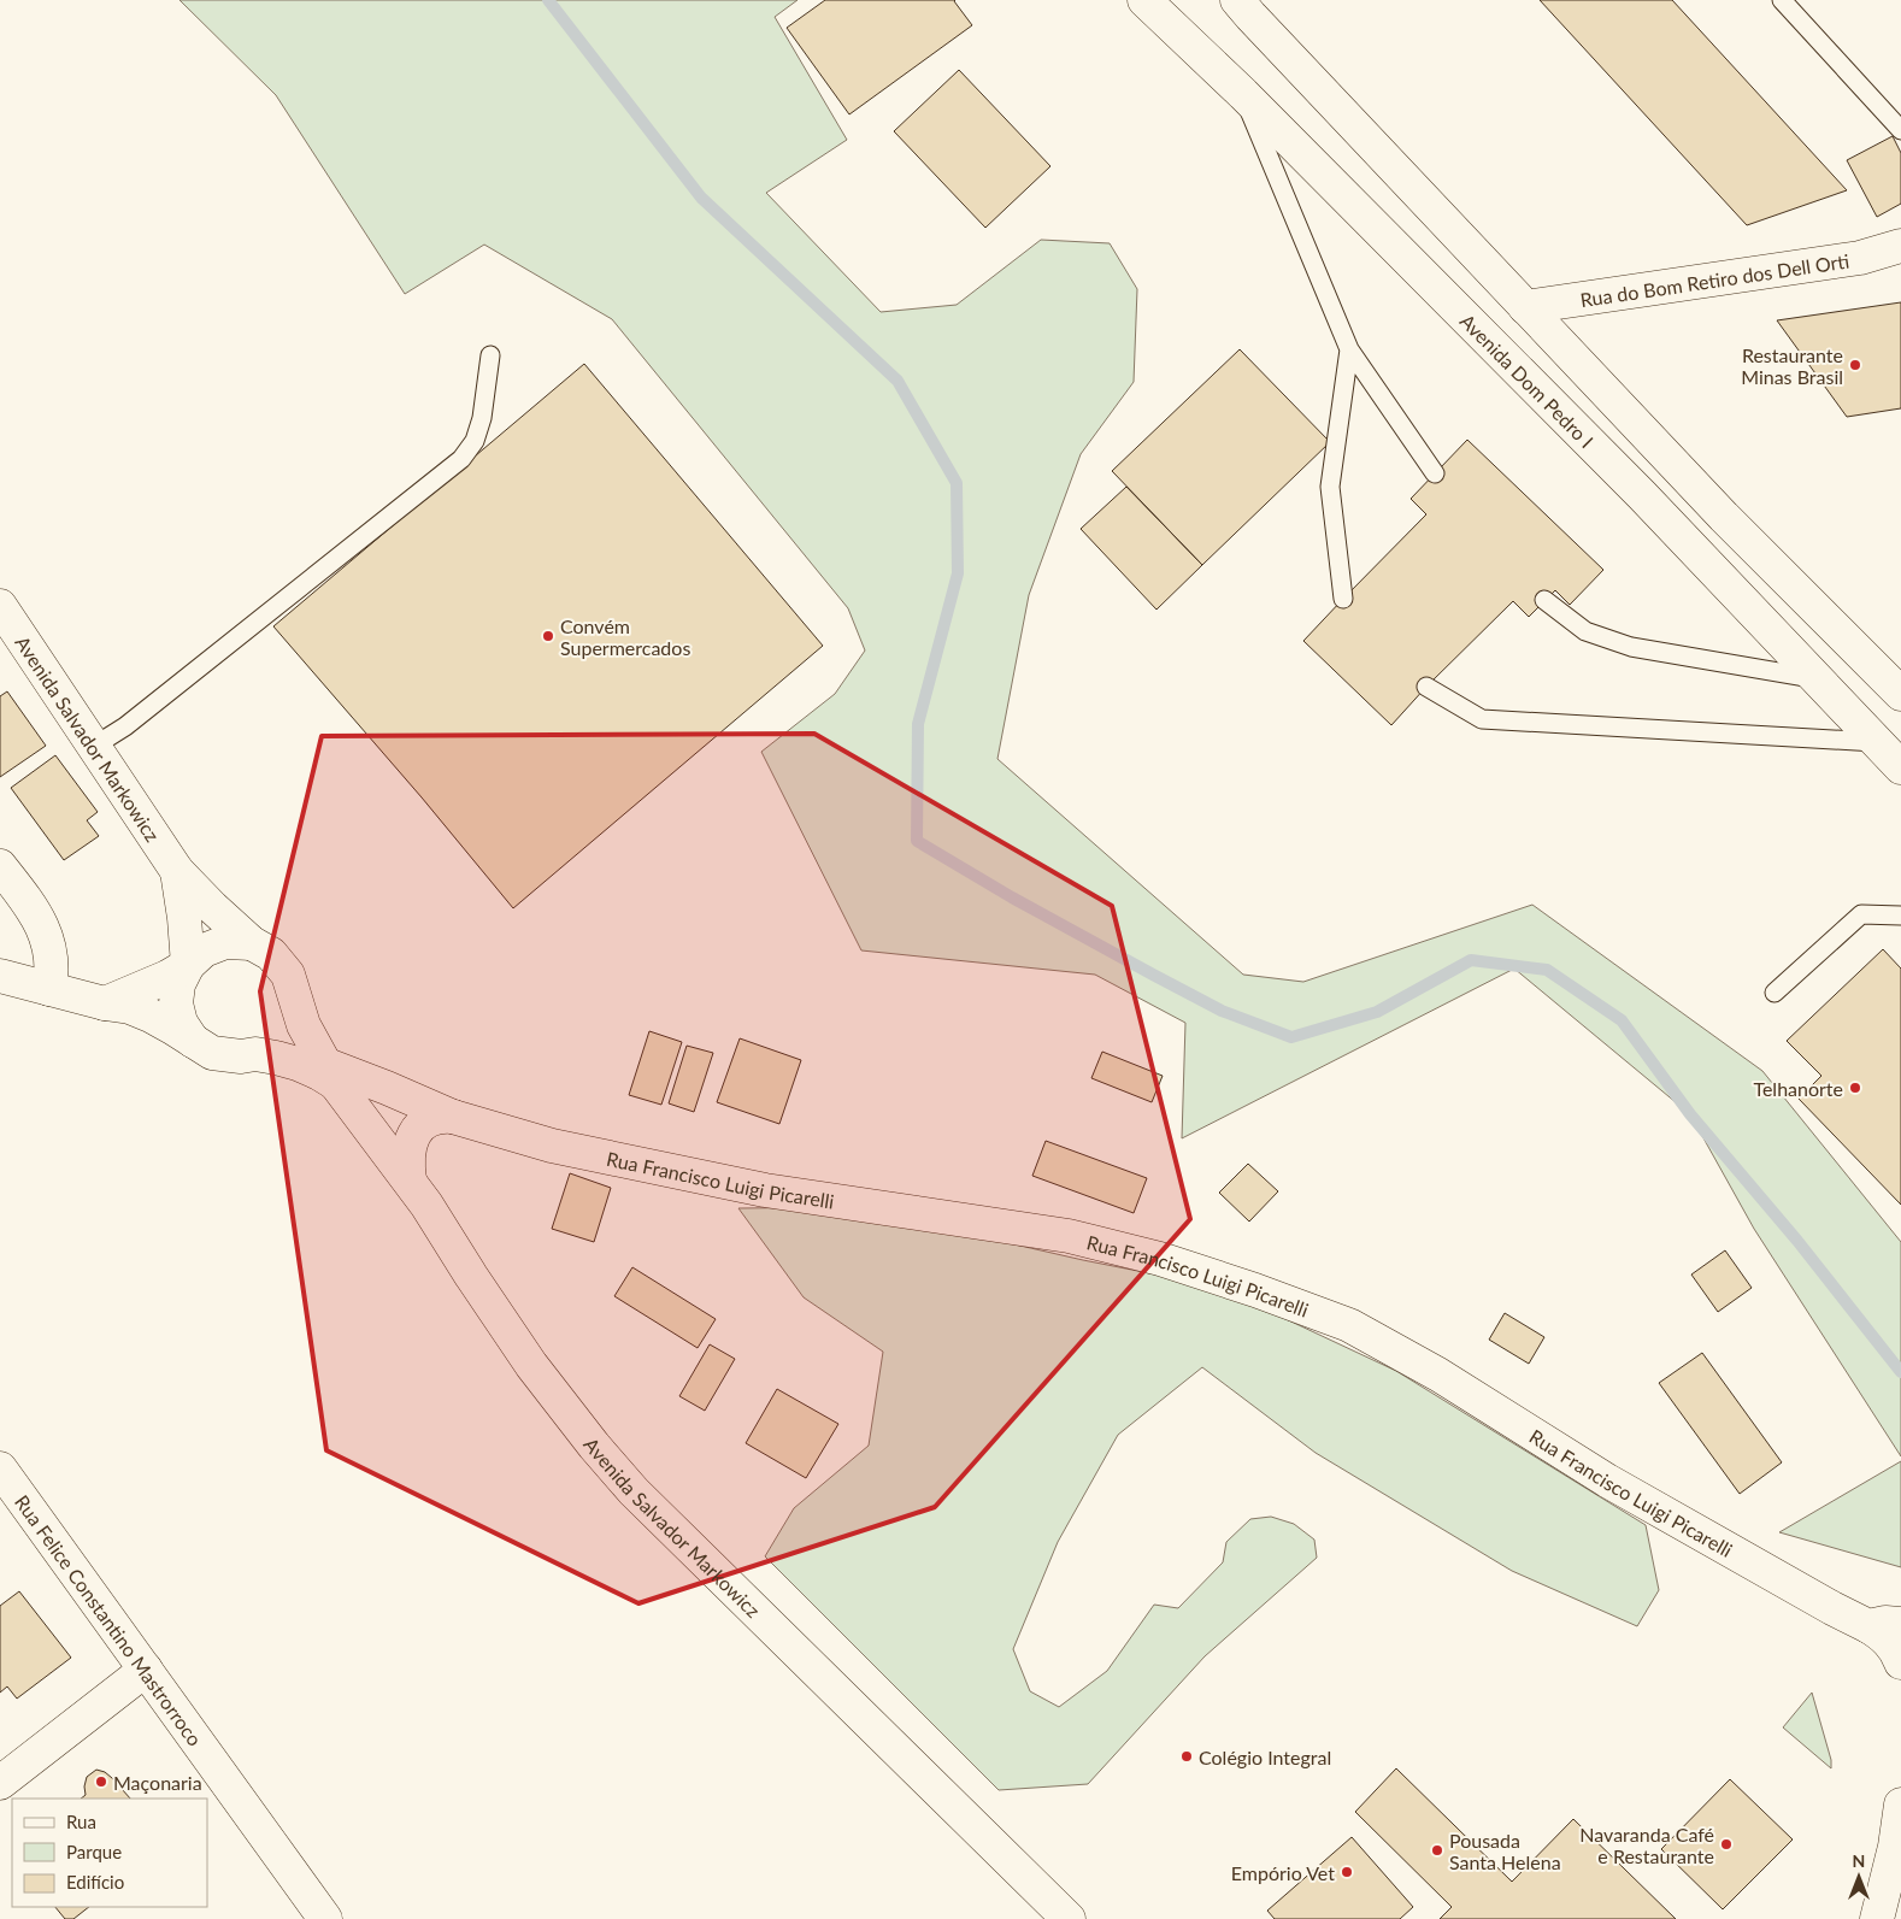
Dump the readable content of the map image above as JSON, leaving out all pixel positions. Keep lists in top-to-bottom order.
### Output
{
  "streets": {
    "street": [
      "Rua do Bom Retiro dos Dell Orti",
      "Avenida Dom Pedro I",
      "Avenida Salvador Markowicz",
      "Rua Francisco Luigi Picarelli",
      "Rua Felice Constantino Mastrorroco"
    ]
  },
  "crossings": [
    ["Avenida Salvador Markowicz", "Rua Francisco Luigi Picarelli"]
  ],
  "places": [
    "Restaurante Minas Brasil",
    "Convém Supermercados",
    "Telhanorte",
    "Colégio Integral",
    "Maçonaria",
    "Navaranda Café e Restaurante",
    "Pousada Santa Helena",
    "Empório Vet"
  ],
  "legend": ["Rua", "Parque", "Edifício"],
  "north": "top"
}
